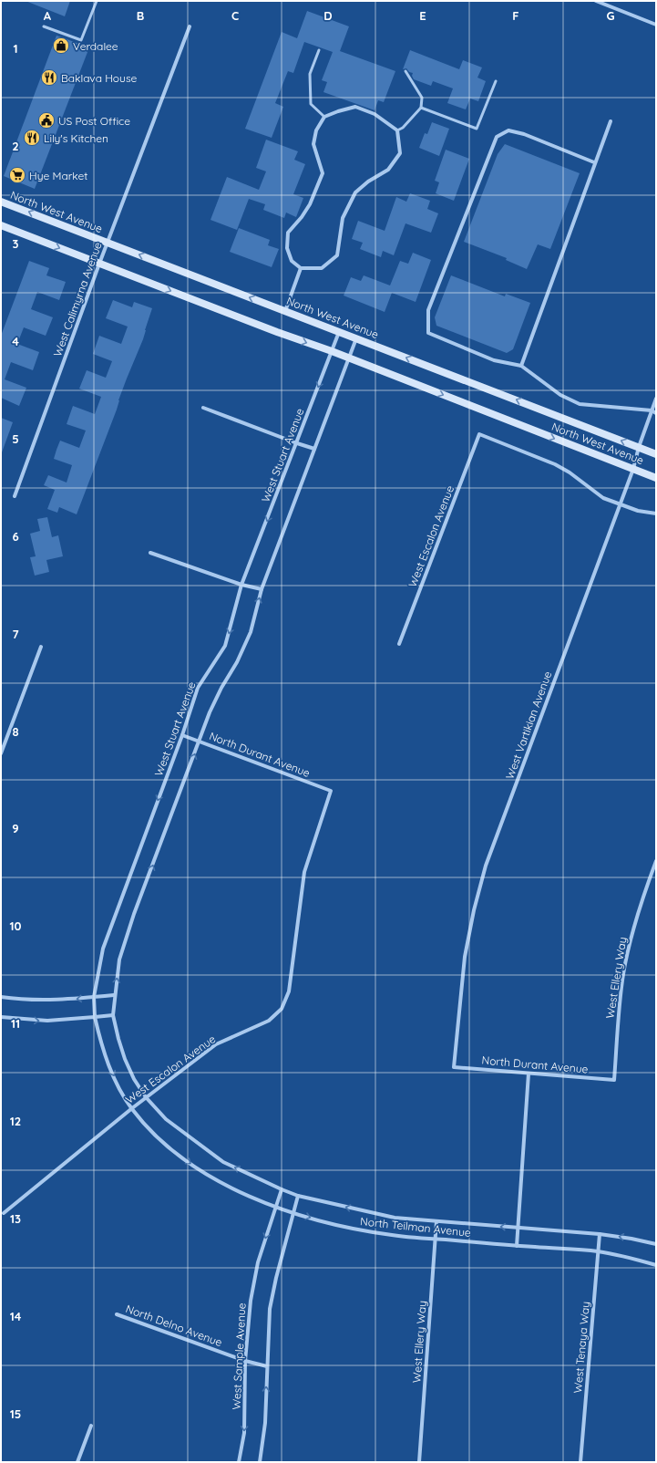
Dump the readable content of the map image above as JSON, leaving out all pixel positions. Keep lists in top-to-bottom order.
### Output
{
  "streets": {
    "main road": ["North West Avenue"],
    "street": [
      "West Calimyrna Avenue",
      "West Stuart Avenue",
      "West Escalon Avenue",
      "West Vartikian Avenue",
      "North Durant Avenue",
      "West Ellery Way",
      "North Teilman Avenue",
      "North Delno Avenue",
      "West Tenaya Way",
      "West Sample Avenue"
    ]
  },
  "crossings": [
    ["North West Avenue", "West Calimyrna Avenue"],
    ["North West Avenue", "West Stuart Avenue"],
    ["North West Avenue", "West Vartikian Avenue"],
    ["West Stuart Avenue", "North Durant Avenue"],
    ["West Stuart Avenue", "North Teilman Avenue"],
    ["West Escalon Avenue", "West Vartikian Avenue"],
    ["West Escalon Avenue", "North Durant Avenue"],
    ["West Escalon Avenue", "North Teilman Avenue"],
    ["West Vartikian Avenue", "North Durant Avenue"],
    ["North Durant Avenue", "West Ellery Way"],
    ["West Ellery Way", "North Teilman Avenue"],
    ["North Teilman Avenue", "West Tenaya Way"],
    ["North Teilman Avenue", "West Sample Avenue"],
    ["North Delno Avenue", "West Sample Avenue"]
  ],
  "places": {
    "shop": ["Verdalee"],
    "restaurant": ["Baklava House", "Lily's Kitchen"],
    "public building": ["US Post Office"],
    "supermarket": ["Hye Market"]
  },
  "grid": {
    "columns": [
      "A",
      "B",
      "C",
      "D",
      "E",
      "F",
      "G"
    ],
    "rows": [
      "1",
      "2",
      "3",
      "4",
      "5",
      "6",
      "7",
      "8",
      "9",
      "10",
      "11",
      "12",
      "13",
      "14",
      "15"
    ]
  }
}
